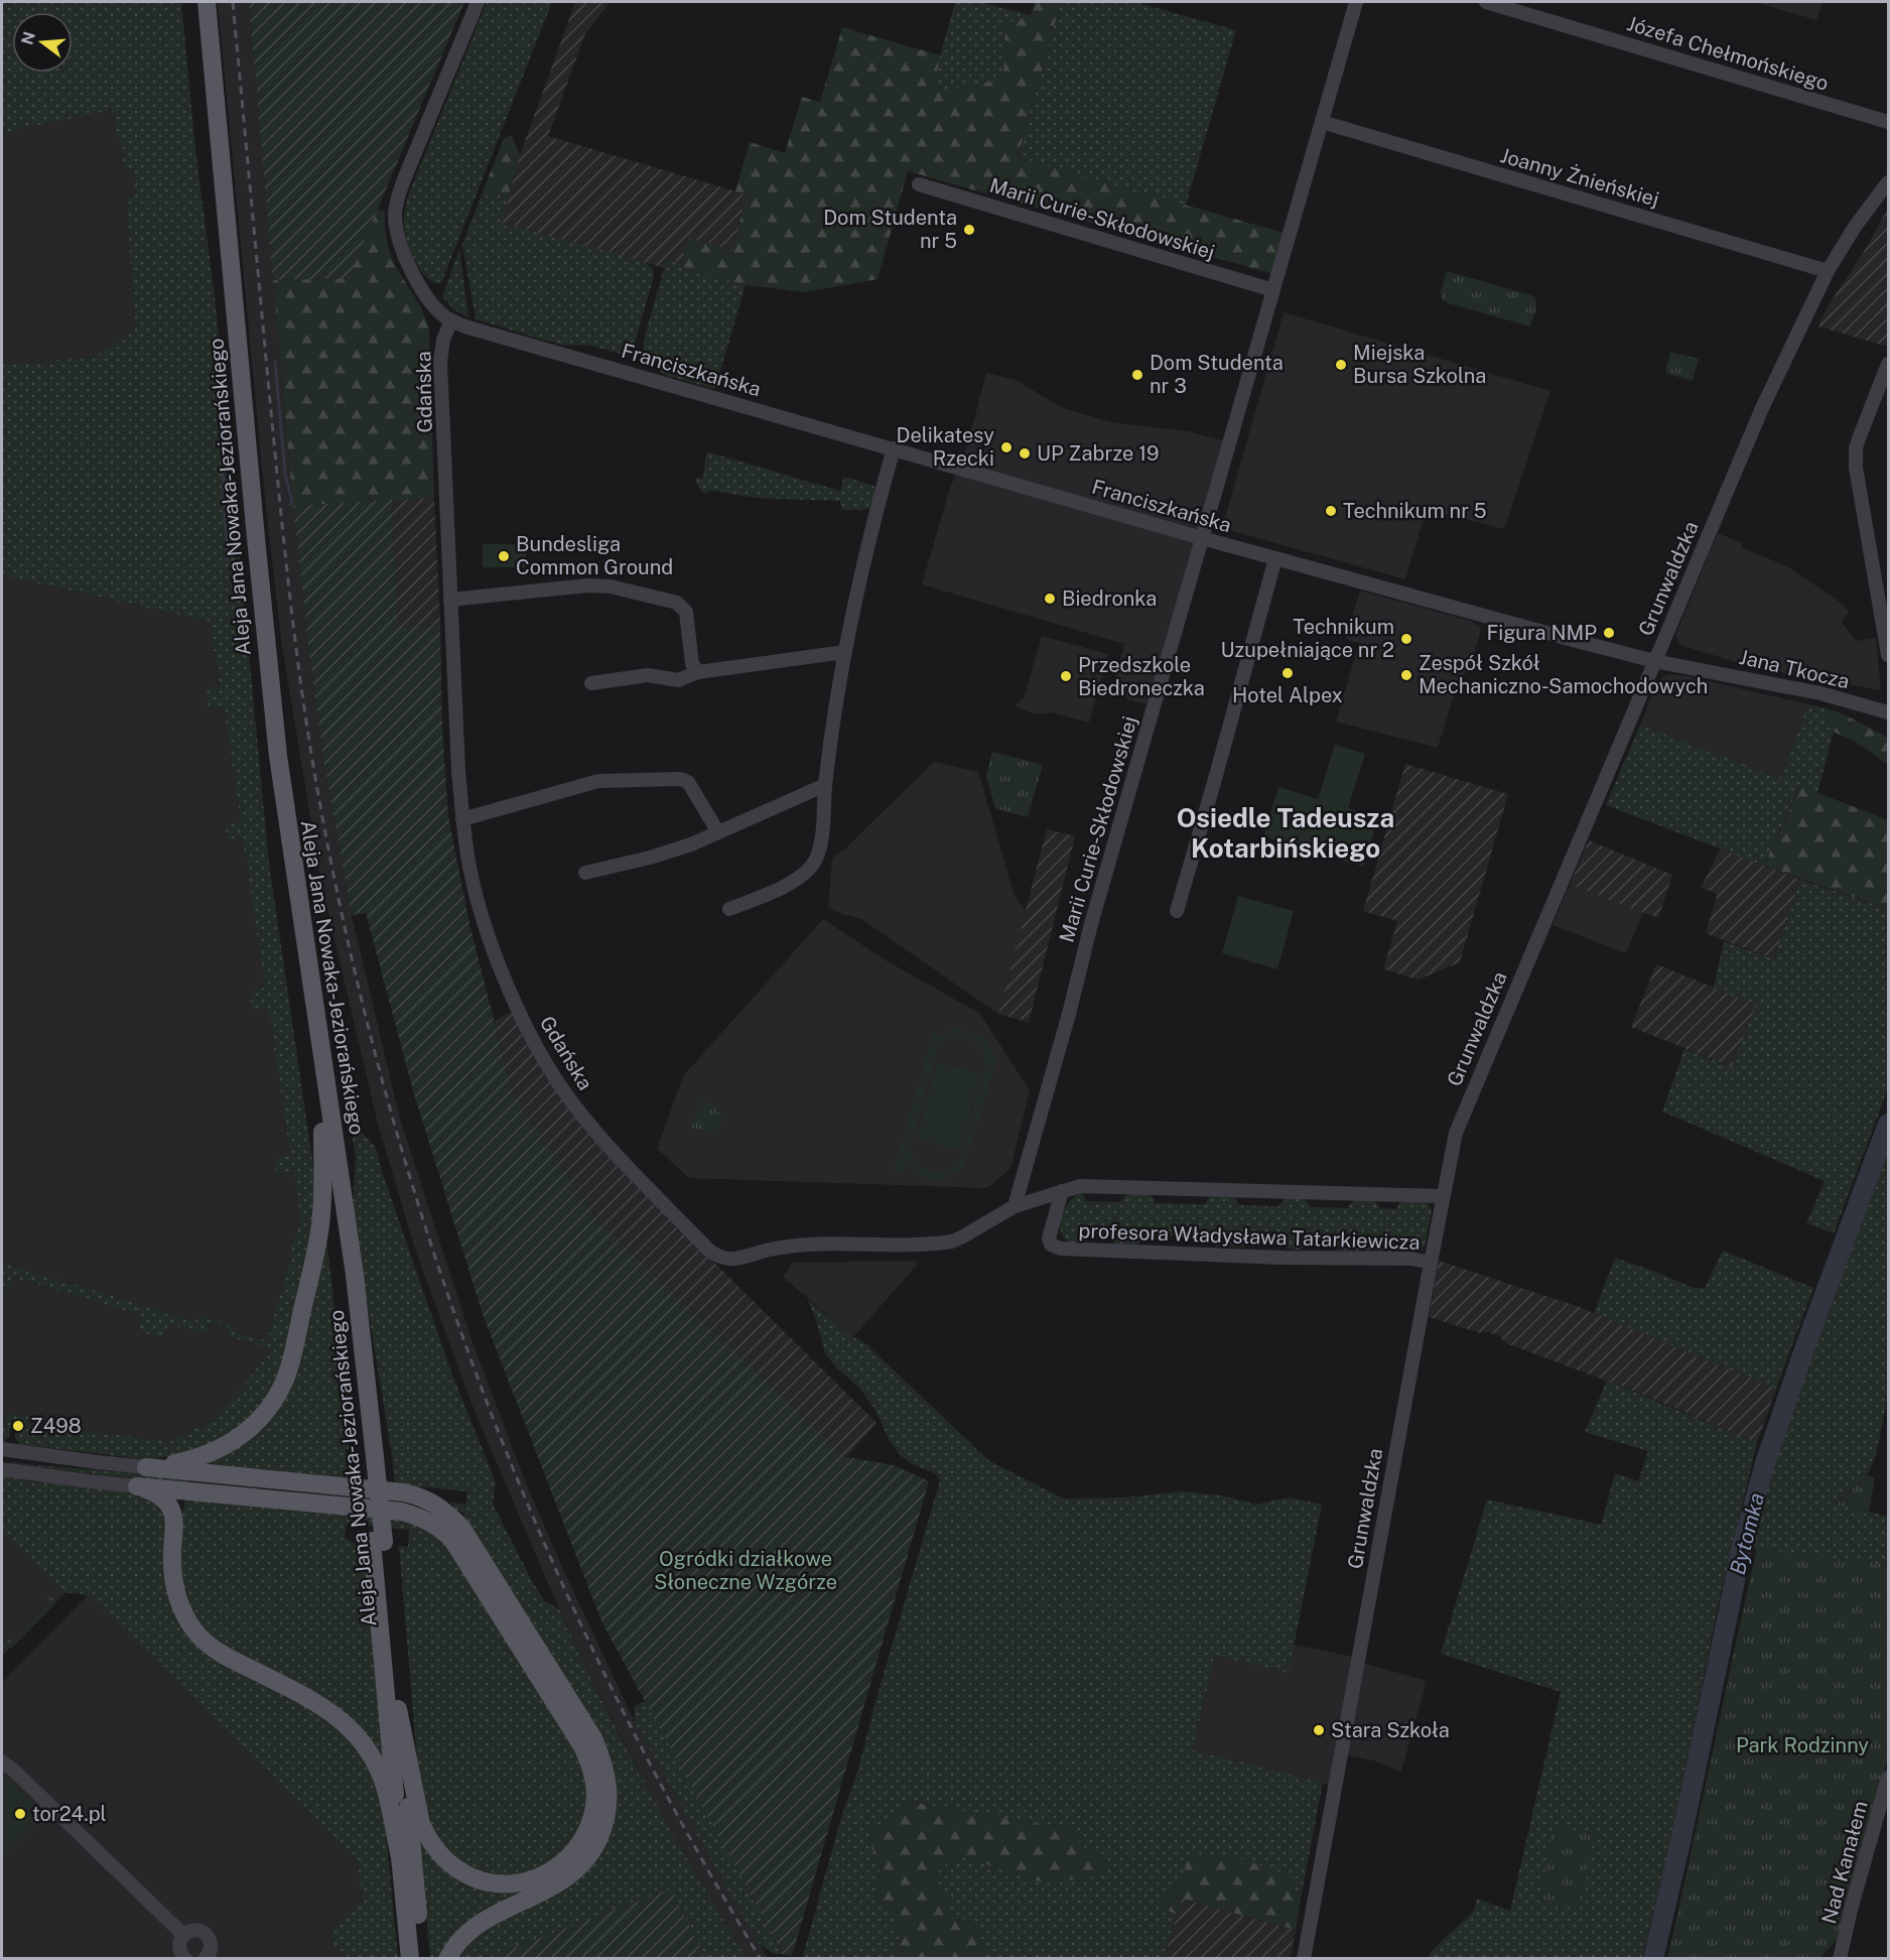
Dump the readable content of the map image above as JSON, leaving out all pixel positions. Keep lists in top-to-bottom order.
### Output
{
  "streets": {
    "main road": ["Aleja Jana Nowaka-Jeziorańskiego"],
    "street": [
      "Józefa Chełmońskiego",
      "Joanny Żnieńskiej",
      "Marii Curie-Skłodowskiej",
      "Franciszkańska",
      "Gdańska",
      "Grunwaldzka",
      "Jana Tkocza",
      "profesora Władysława Tatarkiewicza",
      "Nad Kanałem"
    ]
  },
  "crossings": [
    ["Joanny Żnieńskiej", "Marii Curie-Skłodowskiej"],
    ["Joanny Żnieńskiej", "Grunwaldzka"],
    ["Marii Curie-Skłodowskiej", "Franciszkańska"],
    ["Marii Curie-Skłodowskiej", "Gdańska"],
    ["Franciszkańska", "Gdańska"],
    ["Franciszkańska", "Grunwaldzka"],
    ["Franciszkańska", "Jana Tkocza"],
    ["Grunwaldzka", "Jana Tkocza"],
    ["Grunwaldzka", "profesora Władysława Tatarkiewicza"]
  ],
  "districts": ["Osiedle Tadeusza Kotarbińskiego"],
  "water": ["Bytomka"],
  "parks": ["Ogródki działkowe Słoneczne Wzgórze", "Park Rodzinny"],
  "places": [
    "Dom Studenta nr 5",
    "Miejska Bursa Szkolna",
    "Dom Studenta nr 3",
    "Delikatesy Rzecki",
    "UP Zabrze 19",
    "Technikum nr 5",
    "Bundesliga Common Ground",
    "Biedronka",
    "Figura NMP",
    "Technikum Uzupełniające nr 2",
    "Hotel Alpex",
    "Zespół Szkół Mechaniczno-Samochodowych",
    "Przedszkole Biedroneczka",
    "Z498",
    "Stara Szkoła",
    "tor24.pl"
  ],
  "north": "left"
}
